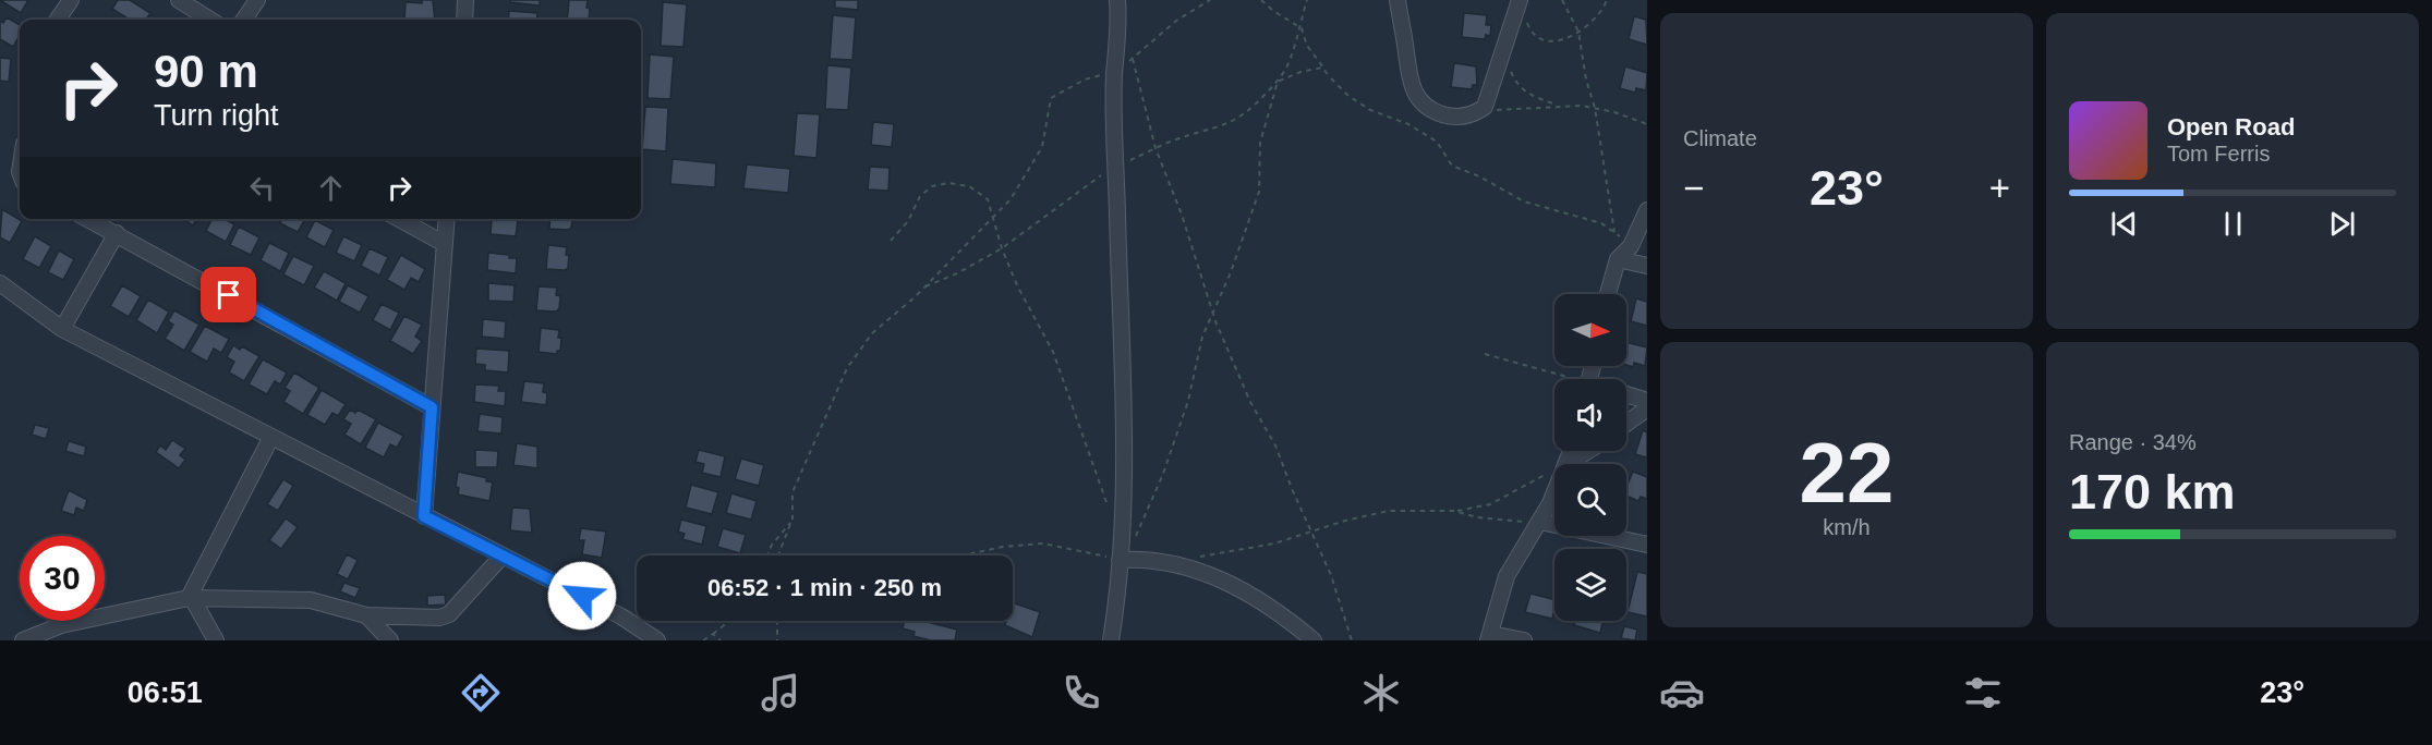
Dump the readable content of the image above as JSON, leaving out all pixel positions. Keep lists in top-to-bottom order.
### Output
{
  "north": "right",
  "page": {
    "tile": [
      "Climate",
      ["22", "km/h"],
      ["Range · 34%", "170 km"]
    ],
    "turn": ["90 m", "Turn right"],
    "song": ["Open Road", "Tom Ferris"],
    "heat": ["−", "23°", "+"],
    "limit": "30",
    "trip": "06:52 · 1 min · 250 m",
    "tabs": ["06:51", "23°"]
  }
}
